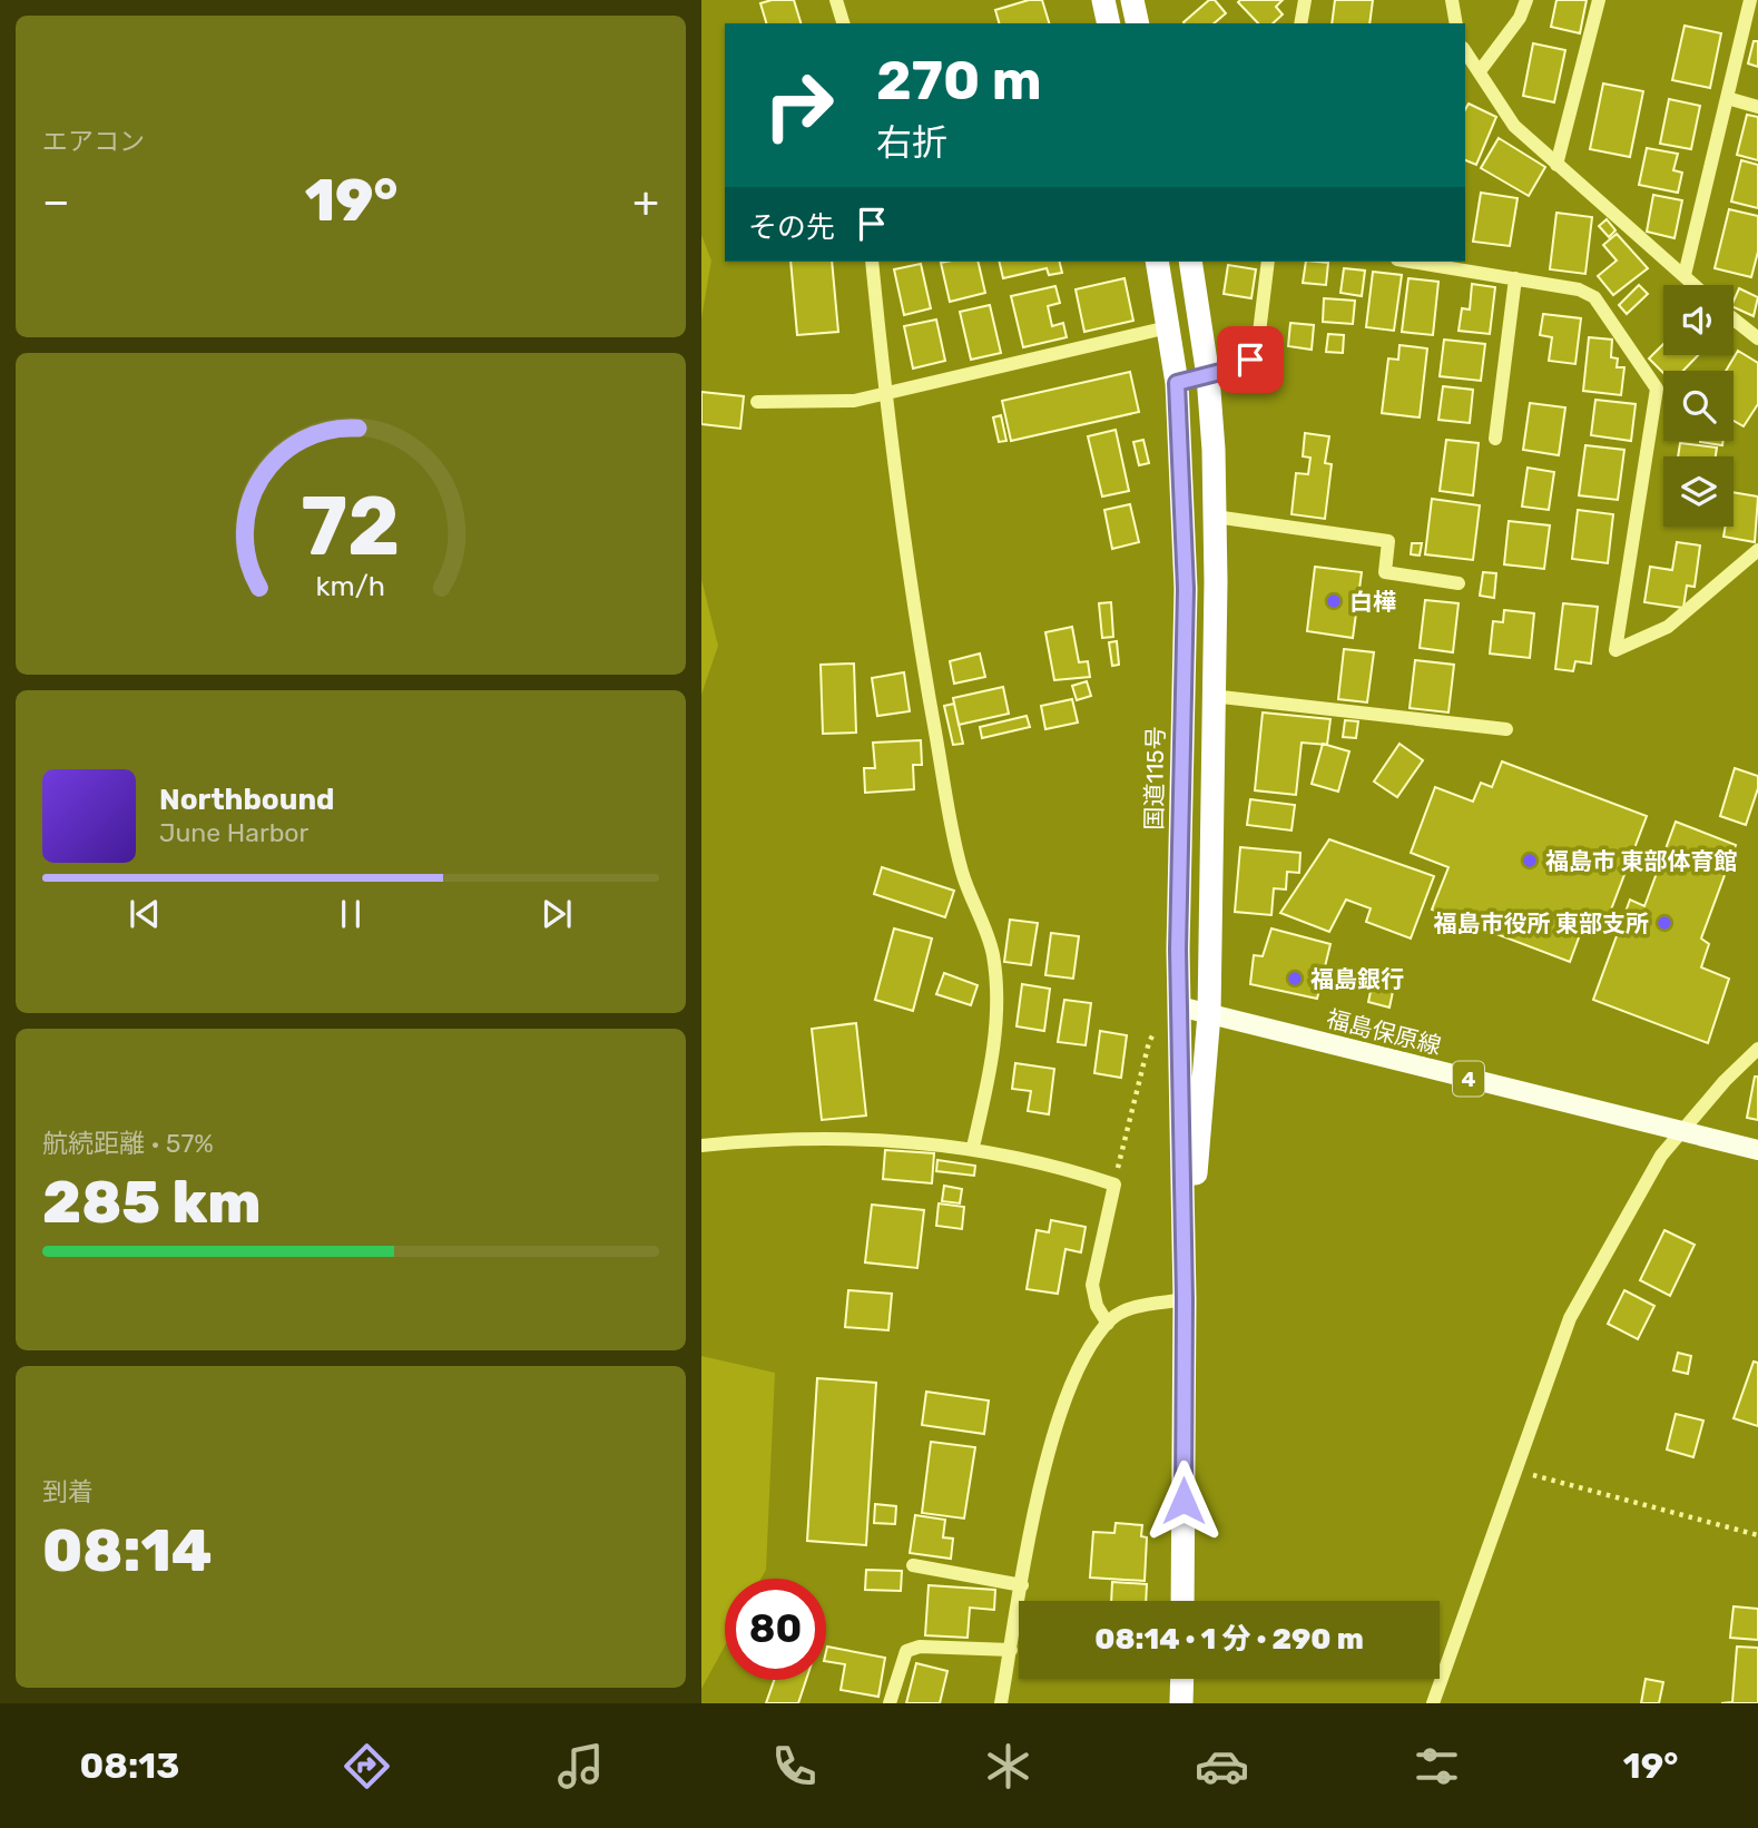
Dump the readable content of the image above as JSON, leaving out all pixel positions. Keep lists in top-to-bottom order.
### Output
{
  "streets": {
    "highway": ["国道115号"],
    "main road": ["福島保原線", "4"]
  },
  "crossings": [
    ["国道115号", "福島保原線"]
  ],
  "places": [
    "白樺",
    "福島市 東部体育館",
    "福島市役所 東部支所",
    "福島銀行"
  ],
  "page": {
    "tile": [
      "エアコン",
      ["航続距離 · 57%", "285 km"],
      ["到着", "08:14"]
    ],
    "turn": ["270 m", "右折"],
    "heat": ["−", "19°", "+"],
    "then": "その先",
    "song": ["Northbound", "June Harbor"],
    "limit": "80",
    "trip": "08:14 · 1 分 · 290 m",
    "tabs": ["08:13", "19°"],
    "gauge": ["72", "km/h"]
  }
}
